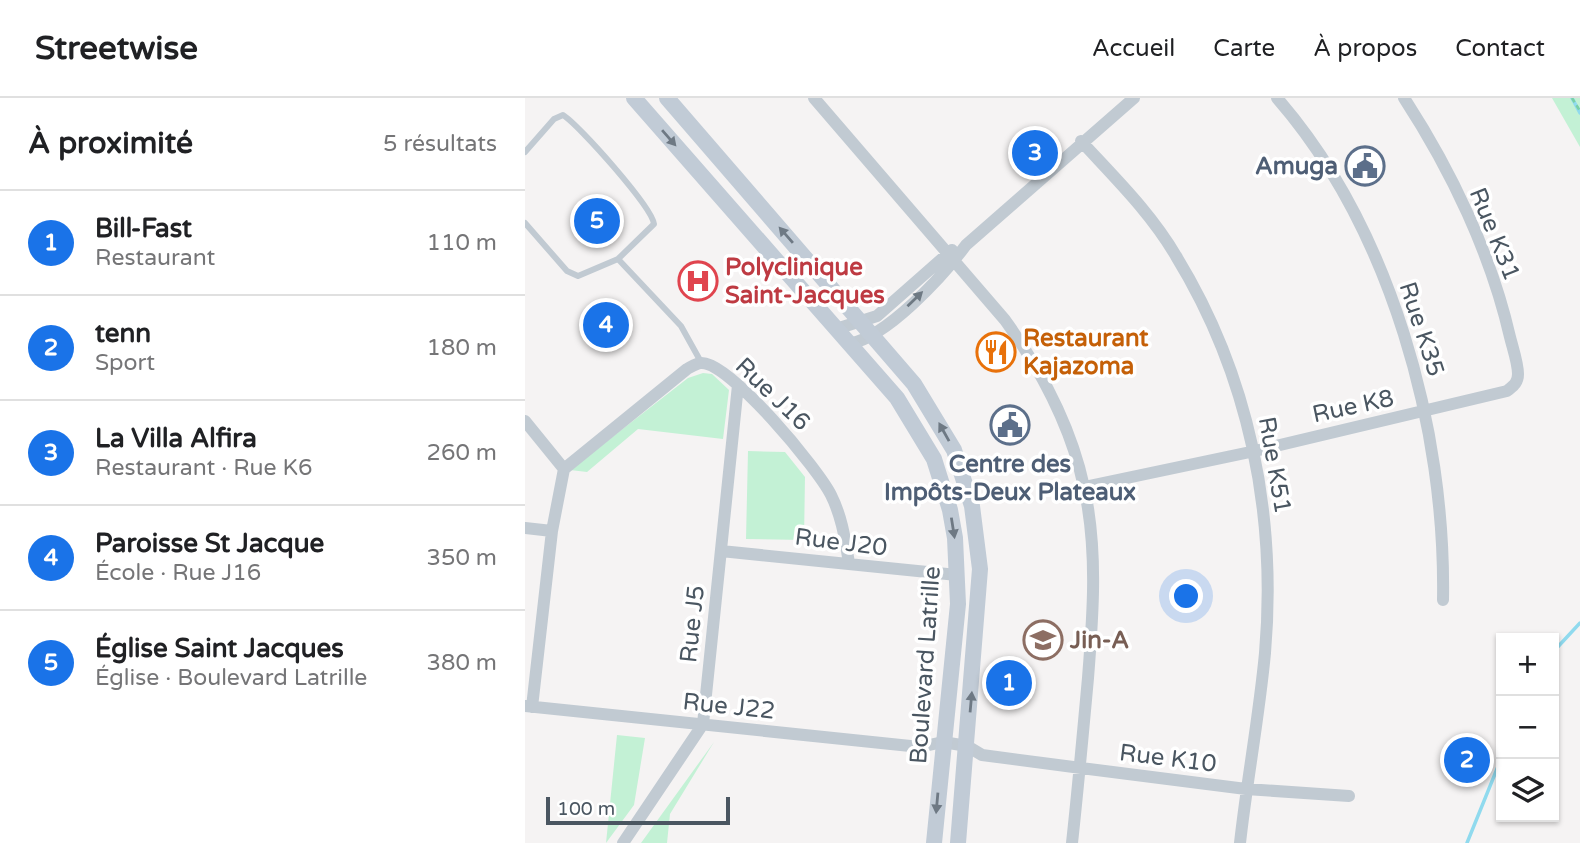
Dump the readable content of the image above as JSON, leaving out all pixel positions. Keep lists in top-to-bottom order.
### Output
{
  "streets": {
    "main road": ["Boulevard Latrille"],
    "street": [
      "Rue K31",
      "Rue K35",
      "Rue J16",
      "Rue K8",
      "Rue K51",
      "Rue J20",
      "Rue J5",
      "Rue J22",
      "Rue K10"
    ]
  },
  "crossings": [
    ["Rue K31", "Rue K8"],
    ["Rue K35", "Rue K8"],
    ["Rue J16", "Rue J20"],
    ["Rue J16", "Rue J5"],
    ["Rue K8", "Rue K51"],
    ["Rue K51", "Rue K10"],
    ["Rue J20", "Rue J5"],
    ["Rue J20", "Boulevard Latrille"],
    ["Rue J5", "Rue J22"],
    ["Boulevard Latrille", "Rue J22"],
    ["Rue J22", "Rue K10"]
  ],
  "places": {
    "public building": ["Amuga", "Centre des Impôts-Deux Plateaux"],
    "hospital": ["Polyclinique Saint-Jacques"],
    "restaurant": ["Restaurant Kajazoma"],
    "school or university": ["Jin-A"]
  },
  "scale_bar": "100 m",
  "page": {
    "header": "Streetwise",
    "nav": [
      "Accueil",
      "Carte",
      "À propos",
      "Contact"
    ],
    "heading": ["À proximité", "5 résultats"],
    "pins": [
      "3",
      "5",
      "4",
      "1",
      "2"
    ],
    "list": [
      {
        "mark": "1",
        "name": "Bill-Fast",
        "note": "Restaurant",
        "value": "110 m"
      },
      {
        "mark": "2",
        "name": "tenn",
        "note": "Sport",
        "value": "180 m"
      },
      {
        "mark": "3",
        "name": "La Villa Alfira",
        "note": "Restaurant · Rue K6",
        "value": "260 m"
      },
      {
        "mark": "4",
        "name": "Paroisse St Jacque",
        "note": "École · Rue J16",
        "value": "350 m"
      },
      {
        "mark": "5",
        "name": "Église Saint Jacques",
        "note": "Église · Boulevard Latrille",
        "value": "380 m"
      }
    ],
    "map_buttons": ["+", "−"],
    "scale": "100 m"
  }
}
